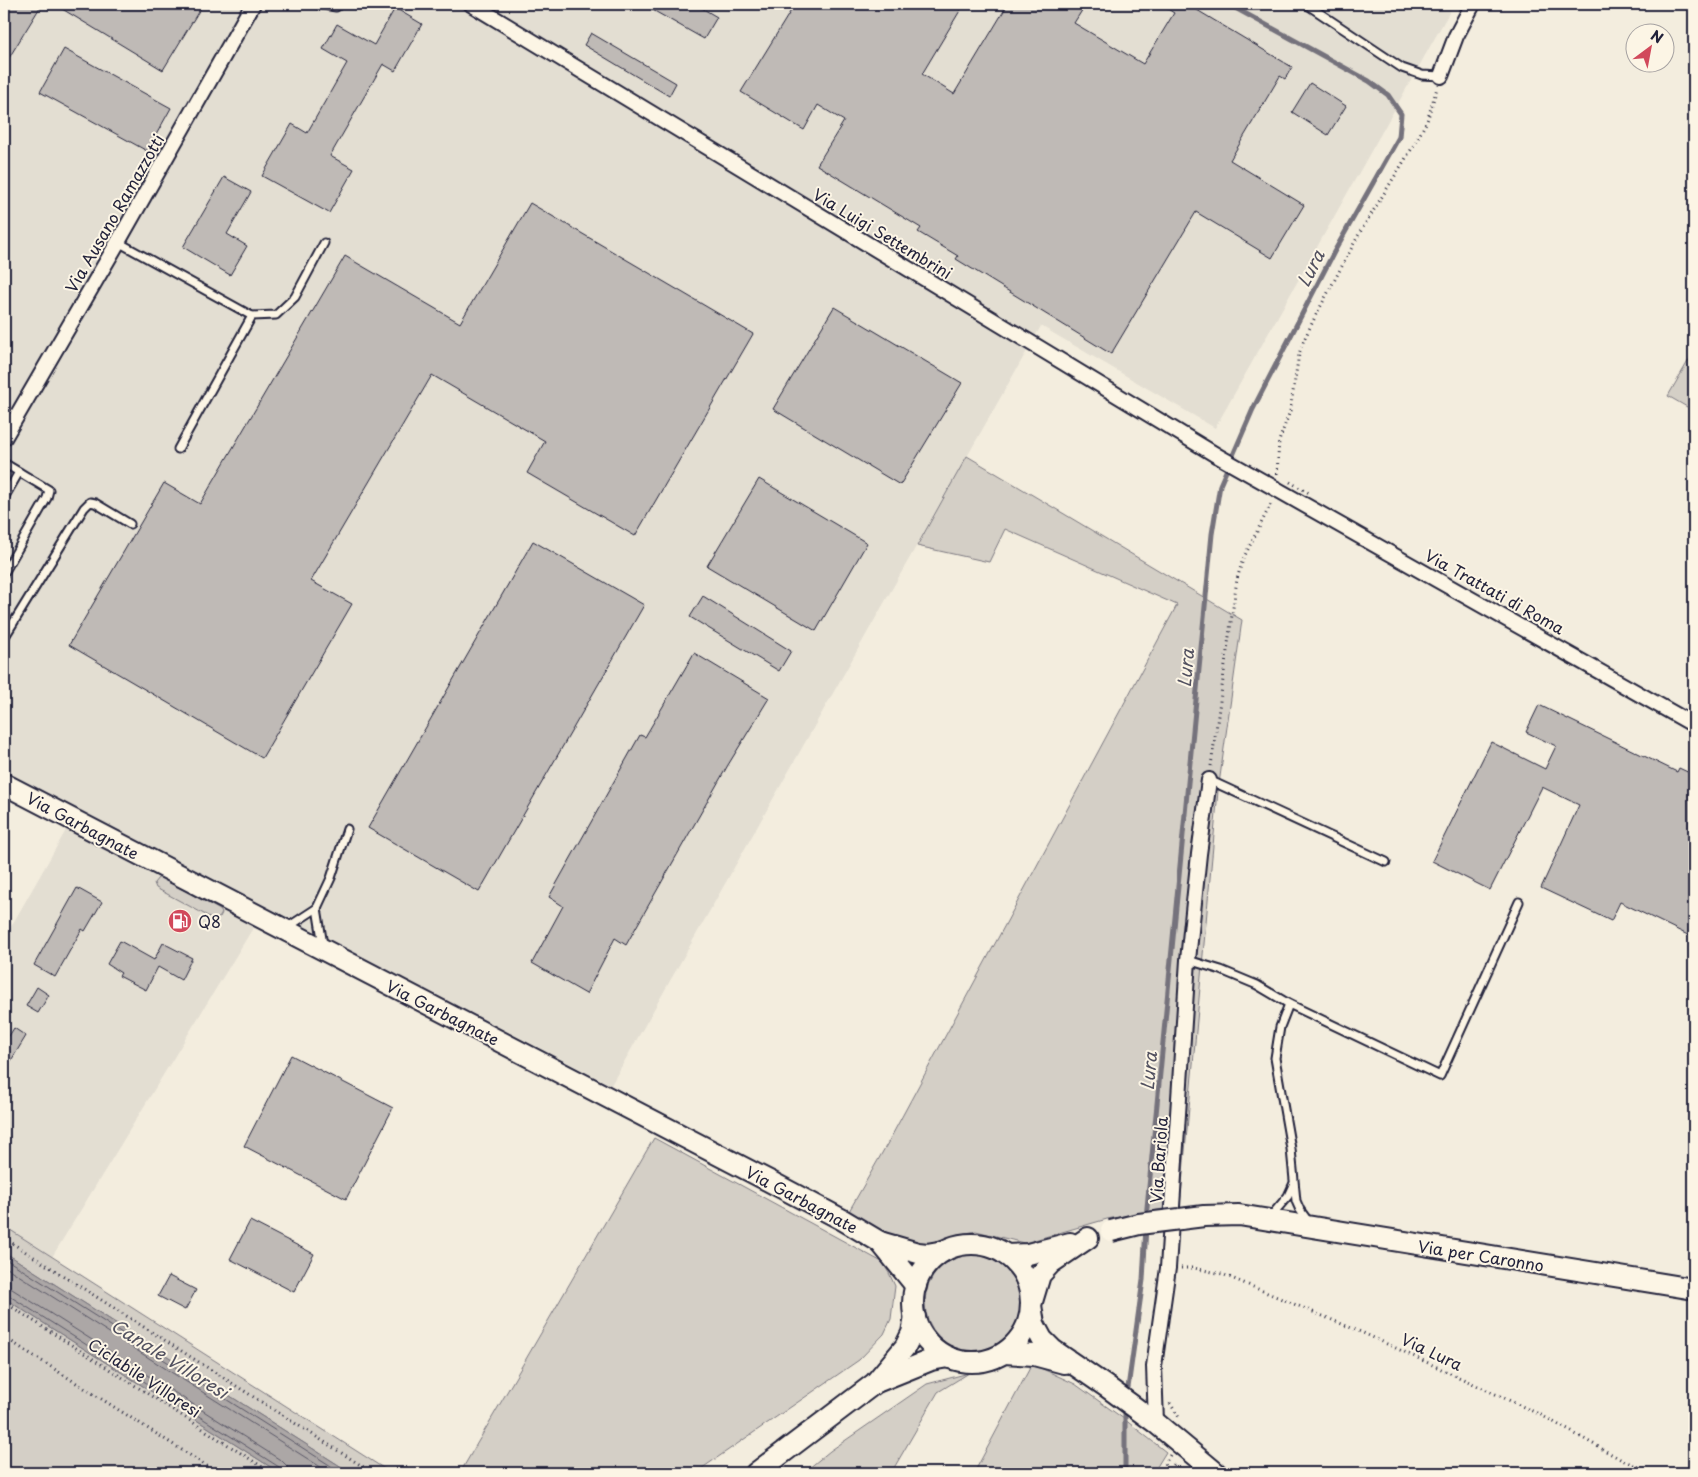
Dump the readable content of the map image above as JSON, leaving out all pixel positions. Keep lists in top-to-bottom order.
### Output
{
  "streets": {
    "main road": ["Via Garbagnate", "Via per Caronno"],
    "street": [
      "Via Ausano Ramazzotti",
      "Via Luigi Settembrini",
      "Via Trattati di Roma",
      "Via Bariola"
    ],
    "path": ["Via Lura", "Ciclabile Villoresi"]
  },
  "crossings": [
    ["Via Luigi Settembrini", "Via Trattati di Roma"]
  ],
  "water": ["Lura", "Canale Villoresi"],
  "places": {
    "fuel station": ["Q8"]
  },
  "north": "top right"
}
